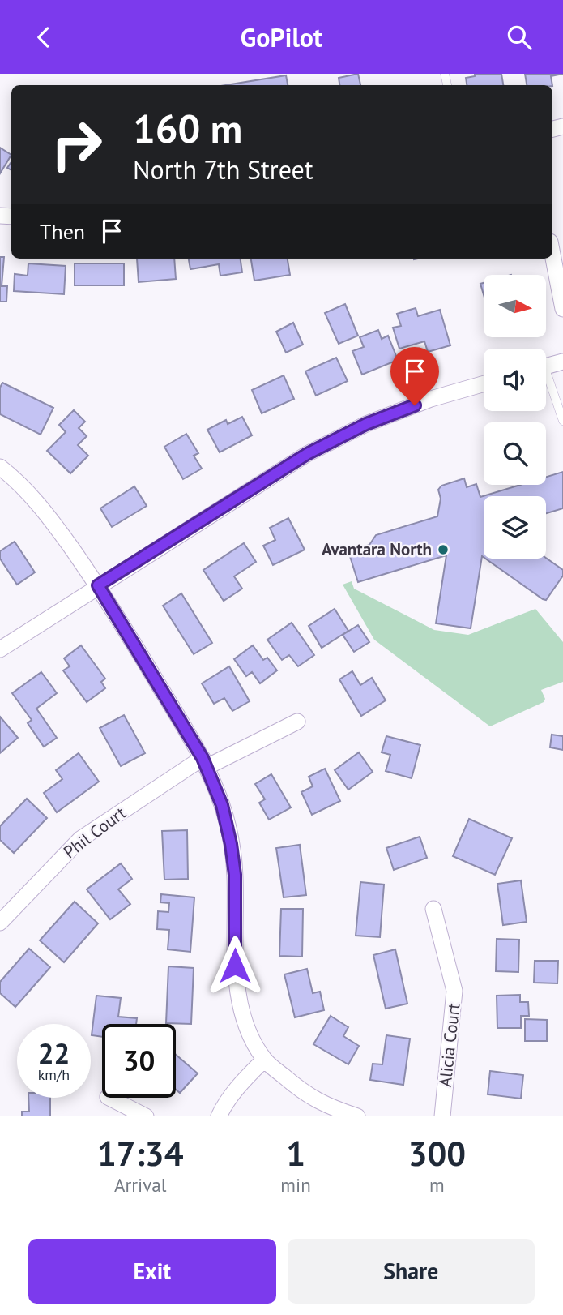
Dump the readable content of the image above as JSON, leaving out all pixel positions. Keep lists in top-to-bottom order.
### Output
{
  "streets": {
    "street": ["Phil Court", "Alicia Court"]
  },
  "places": ["Avantara North"],
  "north": "right",
  "page": {
    "header": "GoPilot",
    "turn": ["160 m", "North 7th Street"],
    "then": "Then",
    "speed": "22 km/h",
    "limit": "30",
    "eta": [
      "17:34",
      "Arrival",
      "1",
      "min",
      "300",
      "m"
    ],
    "buttons": ["Exit", "Share"]
  }
}
